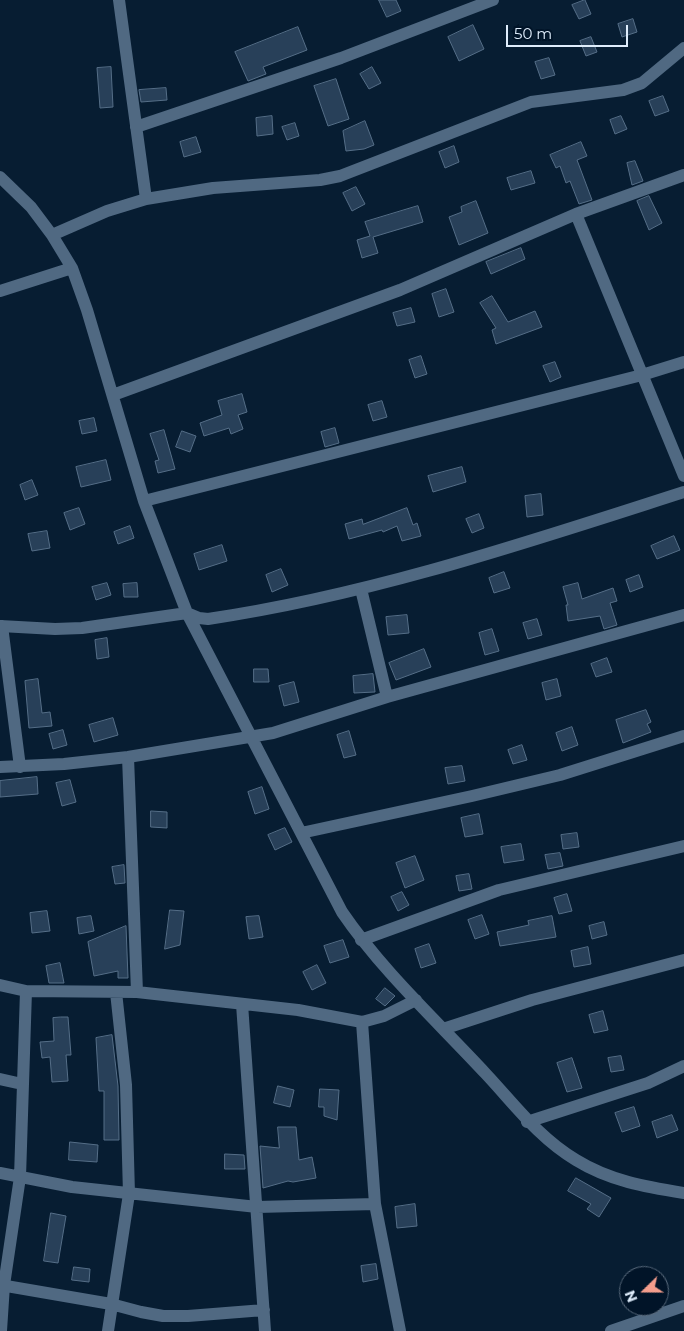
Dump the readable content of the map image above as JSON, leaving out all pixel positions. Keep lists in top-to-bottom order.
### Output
{
  "scale_bar": "50 m",
  "north": "left"
}
